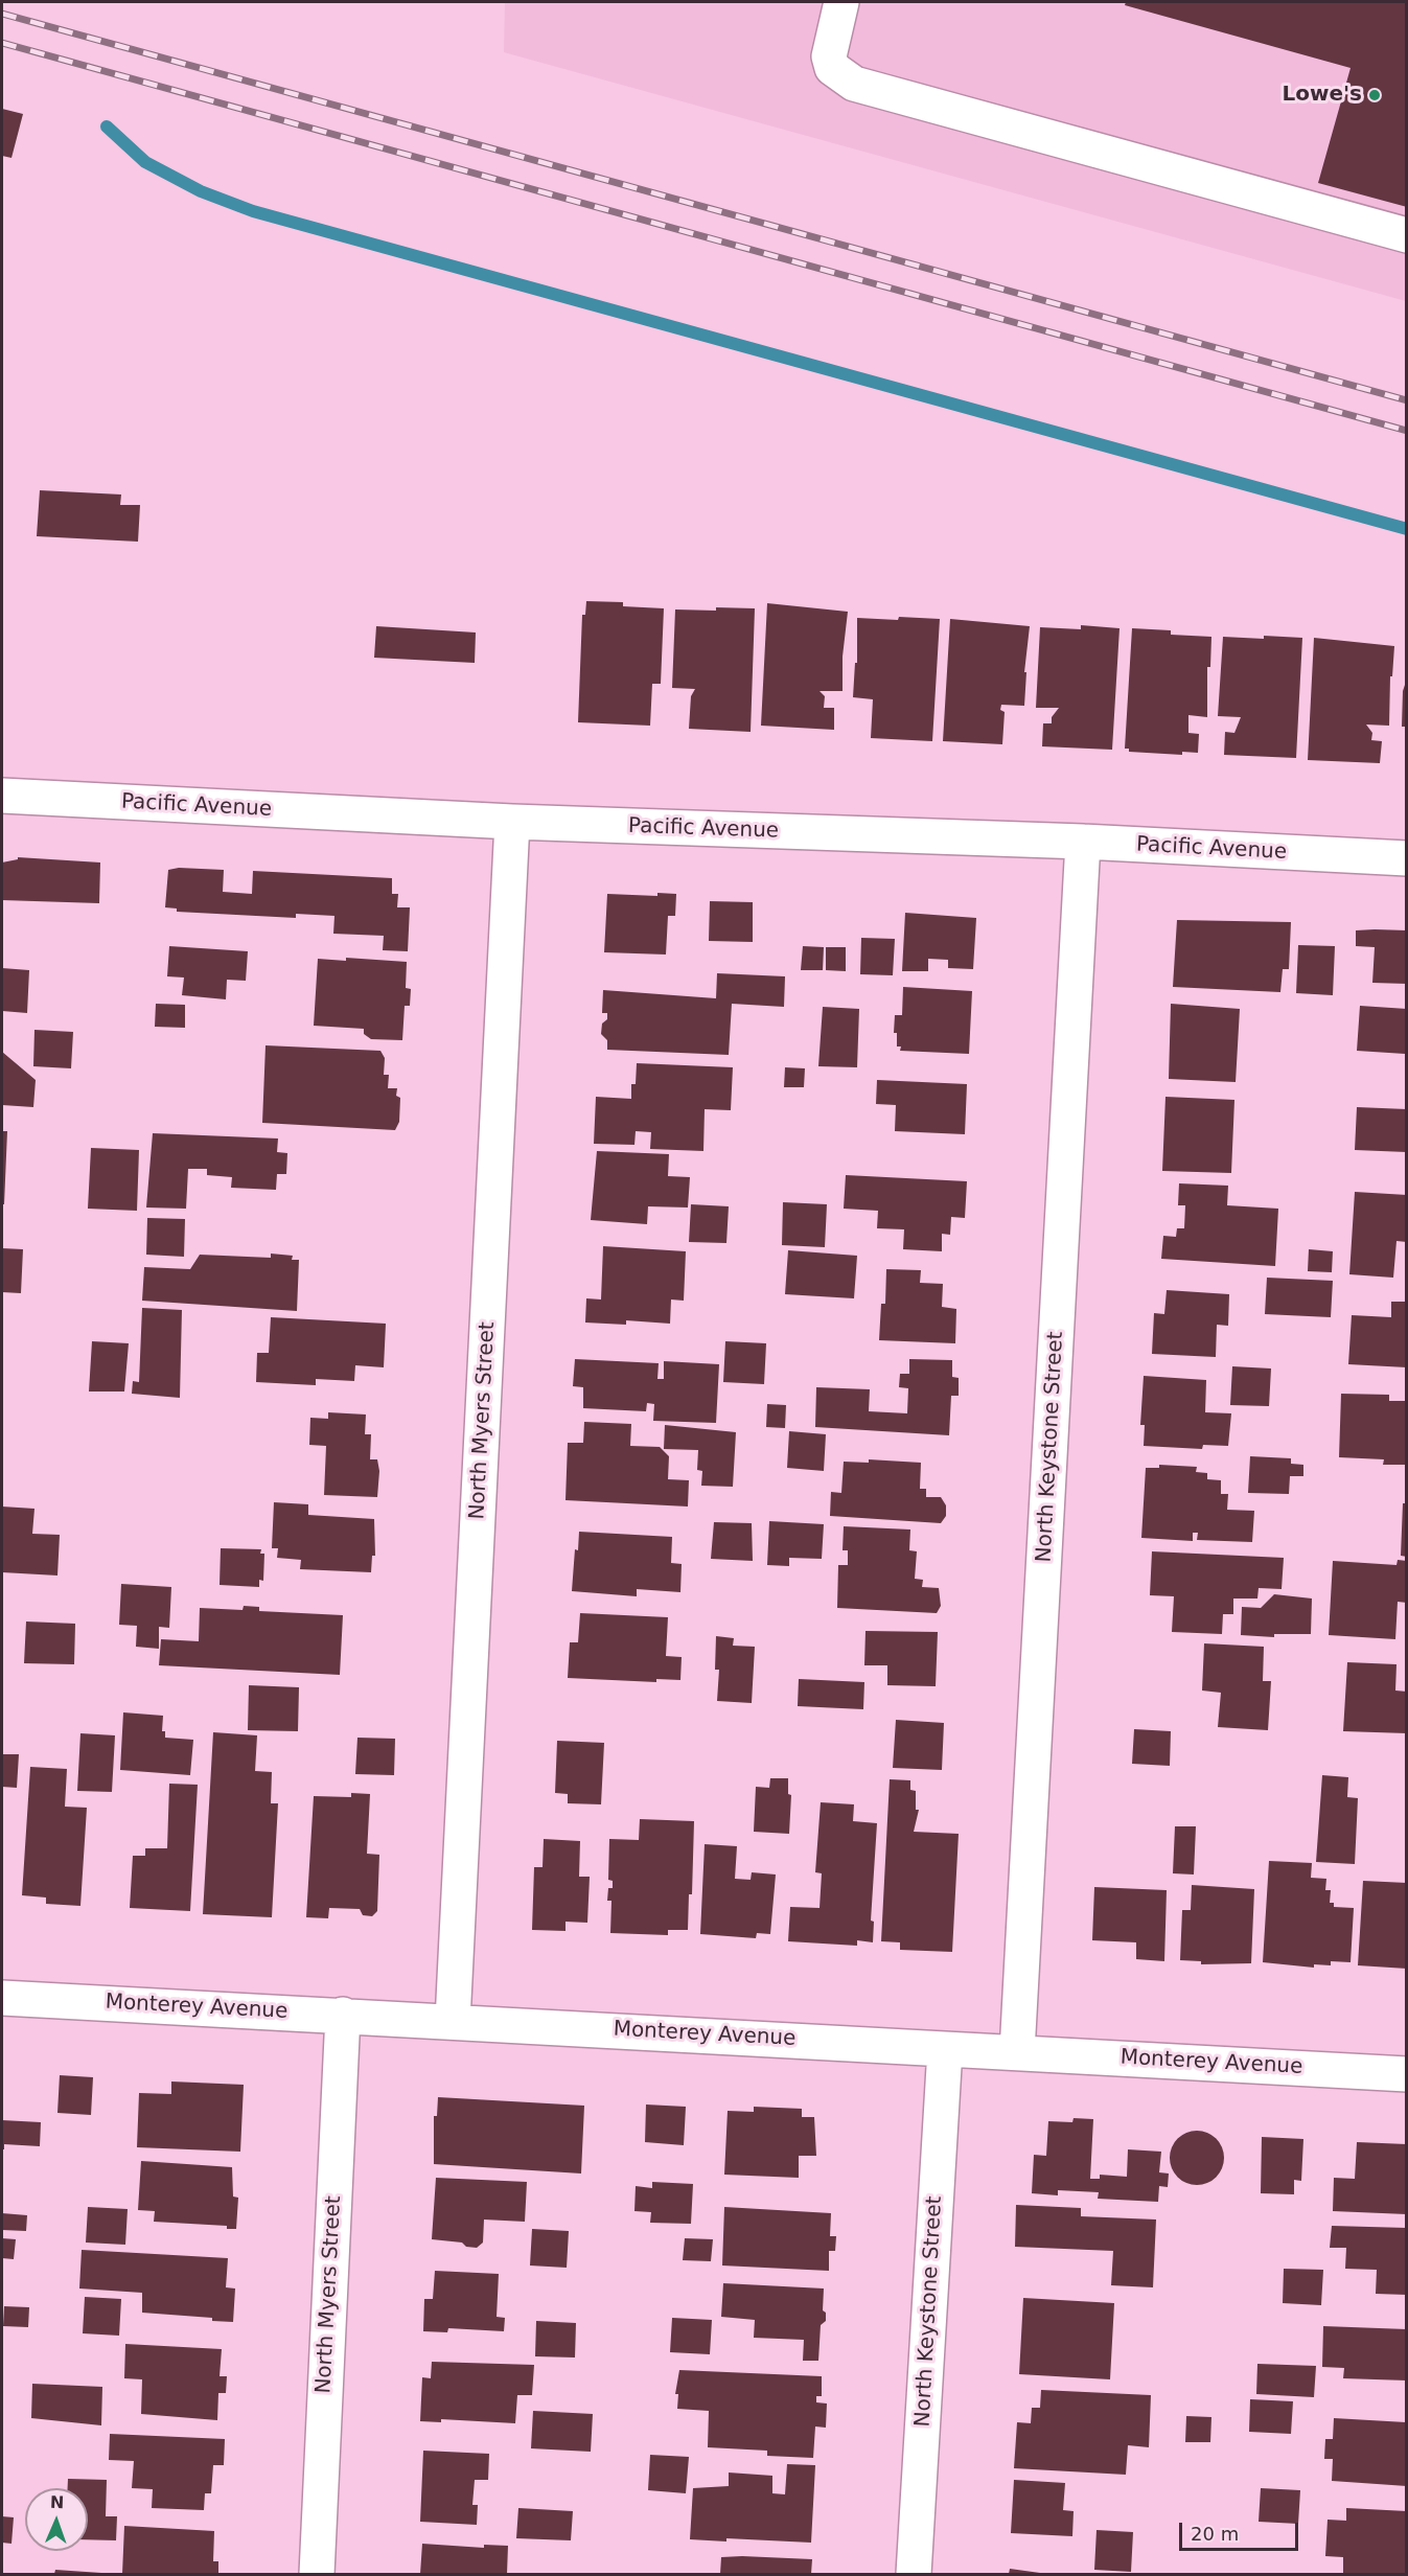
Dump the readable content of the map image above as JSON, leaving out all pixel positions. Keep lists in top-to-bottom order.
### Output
{
  "streets": {
    "street": [
      "Pacific Avenue",
      "North Myers Street",
      "North Keystone Street",
      "Monterey Avenue"
    ]
  },
  "crossings": [
    ["Pacific Avenue", "North Myers Street"],
    ["Pacific Avenue", "North Keystone Street"],
    ["North Myers Street", "Monterey Avenue"],
    ["North Keystone Street", "Monterey Avenue"]
  ],
  "places": ["Lowe's"],
  "scale_bar": "20 m",
  "north": "top"
}
